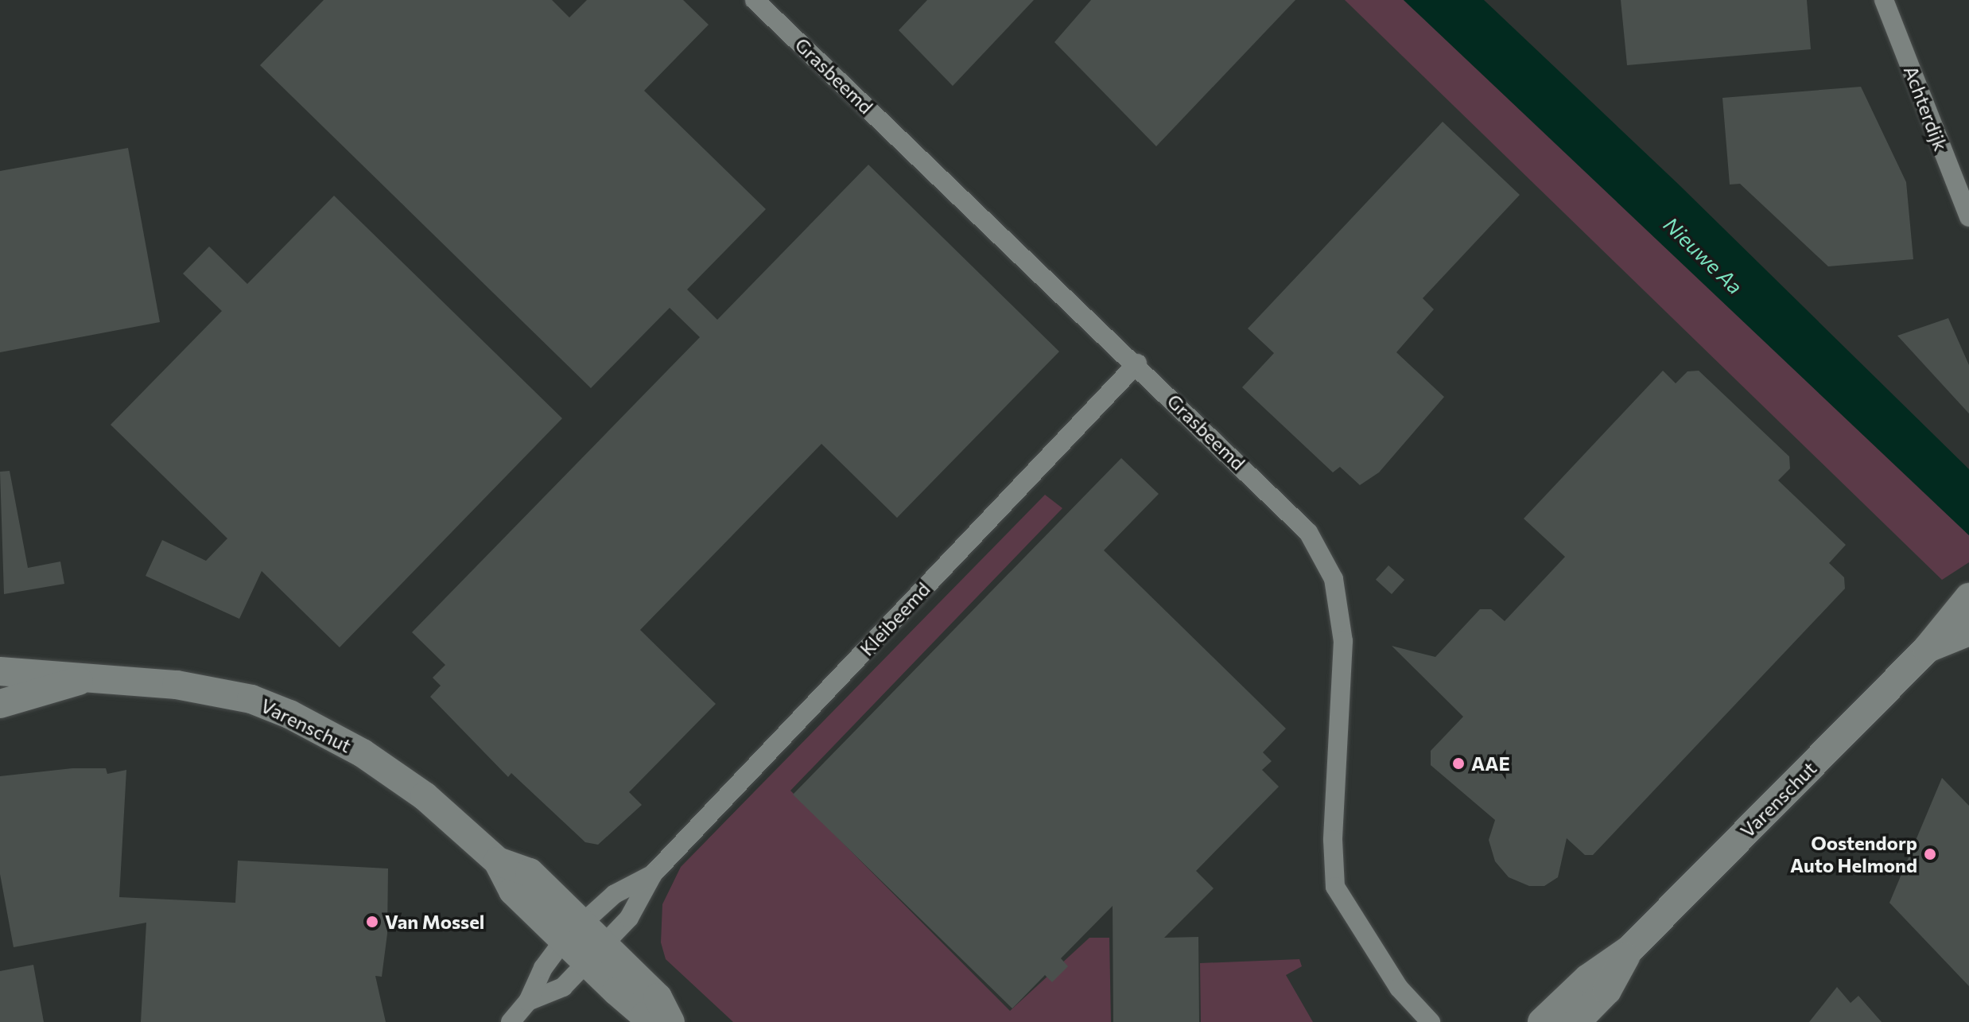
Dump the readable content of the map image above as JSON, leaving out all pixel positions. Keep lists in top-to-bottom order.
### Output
{
  "streets": {
    "street": [
      "Grasbeemd",
      "Achterdijk",
      "Kleibeemd",
      "Varenschut"
    ]
  },
  "crossings": [
    ["Grasbeemd", "Kleibeemd"],
    ["Kleibeemd", "Varenschut"]
  ],
  "water": ["Nieuwe Aa"],
  "places": ["AAE", "Oostendorp Auto Helmond", "Van Mossel"]
}
